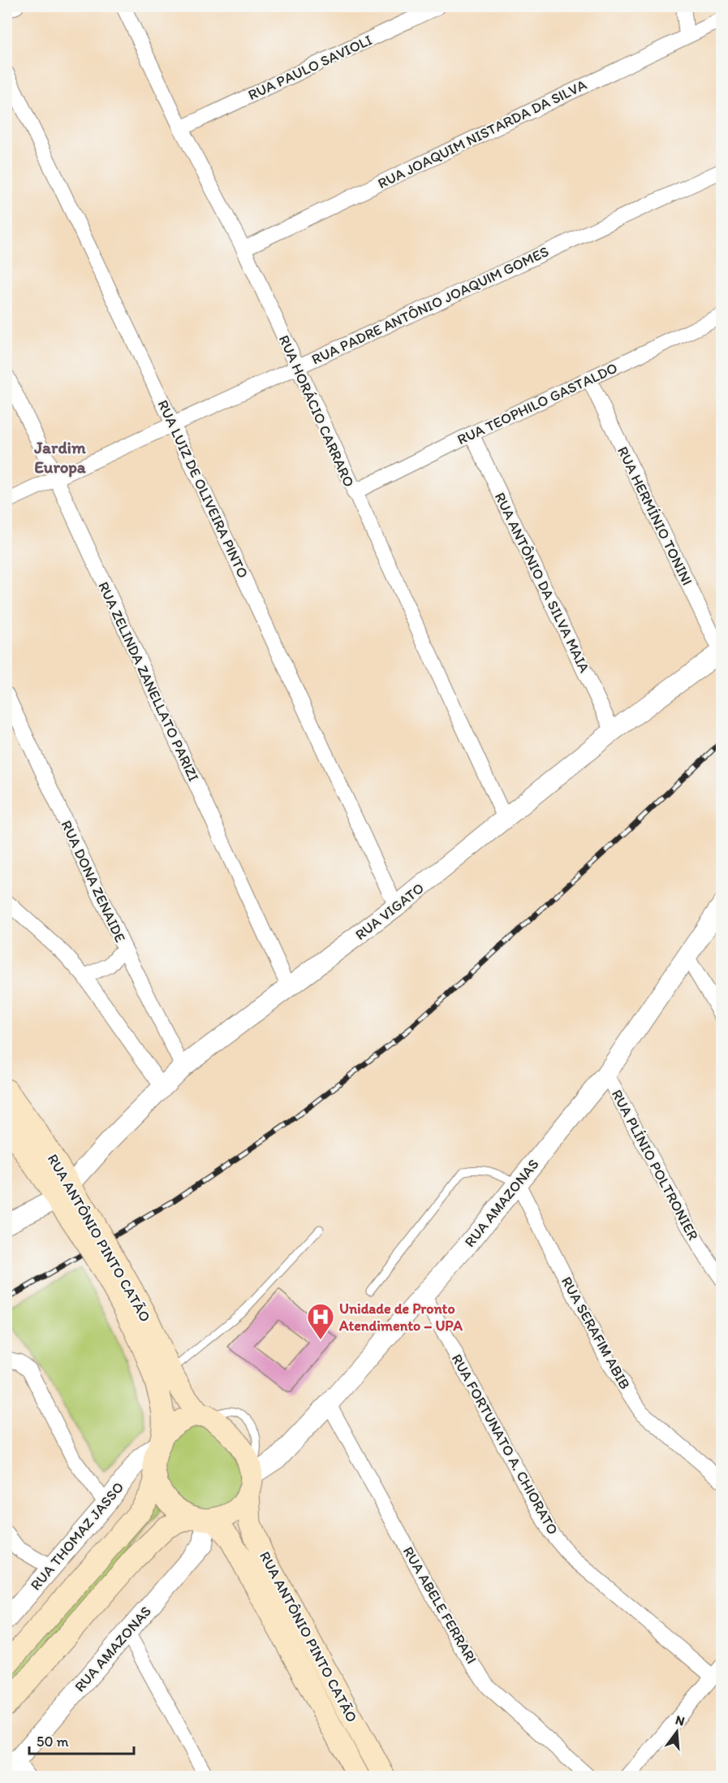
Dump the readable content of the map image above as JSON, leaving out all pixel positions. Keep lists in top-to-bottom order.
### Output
{
  "streets": {
    "main road": ["RUA ANTÔNIO PINTO CATÃO"],
    "street": [
      "RUA PAULO SAVIOLI",
      "RUA JOAQUIM NISTARDA DA SILVA",
      "RUA PADRE ANTÔNIO JOAQUIM GOMES",
      "RUA TEOPHILO GASTALDO",
      "RUA HORÁCIO CARRARO",
      "RUA LUIZ DE OLIVEIRA PINTO",
      "RUA HERMÍNIO TONINI",
      "RUA ANTÔNIO DA SILVA MAIA",
      "RUA ZELINDA ZANELLATO PARIZI",
      "RUA DONA ZENAIDE",
      "RUA VIGATO",
      "RUA PLÍNIO POLTRONIER",
      "RUA AMAZONAS",
      "RUA SERAFIM ABIB",
      "RUA FORTUNATO A. CHIORATO",
      "RUA THOMAZ JASSO",
      "RUA ABELE FERRARI"
    ]
  },
  "crossings": [
    ["RUA PAULO SAVIOLI", "RUA HORÁCIO CARRARO"],
    ["RUA JOAQUIM NISTARDA DA SILVA", "RUA HORÁCIO CARRARO"],
    ["RUA PADRE ANTÔNIO JOAQUIM GOMES", "RUA HORÁCIO CARRARO"],
    ["RUA PADRE ANTÔNIO JOAQUIM GOMES", "RUA LUIZ DE OLIVEIRA PINTO"],
    ["RUA PADRE ANTÔNIO JOAQUIM GOMES", "RUA ZELINDA ZANELLATO PARIZI"],
    ["RUA TEOPHILO GASTALDO", "RUA HORÁCIO CARRARO"],
    ["RUA TEOPHILO GASTALDO", "RUA HERMÍNIO TONINI"],
    ["RUA TEOPHILO GASTALDO", "RUA ANTÔNIO DA SILVA MAIA"],
    ["RUA HORÁCIO CARRARO", "RUA VIGATO"],
    ["RUA LUIZ DE OLIVEIRA PINTO", "RUA VIGATO"],
    ["RUA HERMÍNIO TONINI", "RUA VIGATO"],
    ["RUA ANTÔNIO DA SILVA MAIA", "RUA VIGATO"],
    ["RUA ZELINDA ZANELLATO PARIZI", "RUA VIGATO"],
    ["RUA DONA ZENAIDE", "RUA VIGATO"],
    ["RUA VIGATO", "RUA ANTÔNIO PINTO CATÃO"],
    ["RUA PLÍNIO POLTRONIER", "RUA AMAZONAS"],
    ["RUA AMAZONAS", "RUA ANTÔNIO PINTO CATÃO"],
    ["RUA AMAZONAS", "RUA SERAFIM ABIB"],
    ["RUA AMAZONAS", "RUA FORTUNATO A. CHIORATO"],
    ["RUA AMAZONAS", "RUA THOMAZ JASSO"],
    ["RUA AMAZONAS", "RUA ABELE FERRARI"],
    ["RUA ANTÔNIO PINTO CATÃO", "RUA THOMAZ JASSO"]
  ],
  "districts": ["Jardim Europa"],
  "places": {
    "hospital": ["Unidade de Pronto Atendimento – UPA"]
  },
  "scale_bar": "50 m",
  "north": "top"
}
